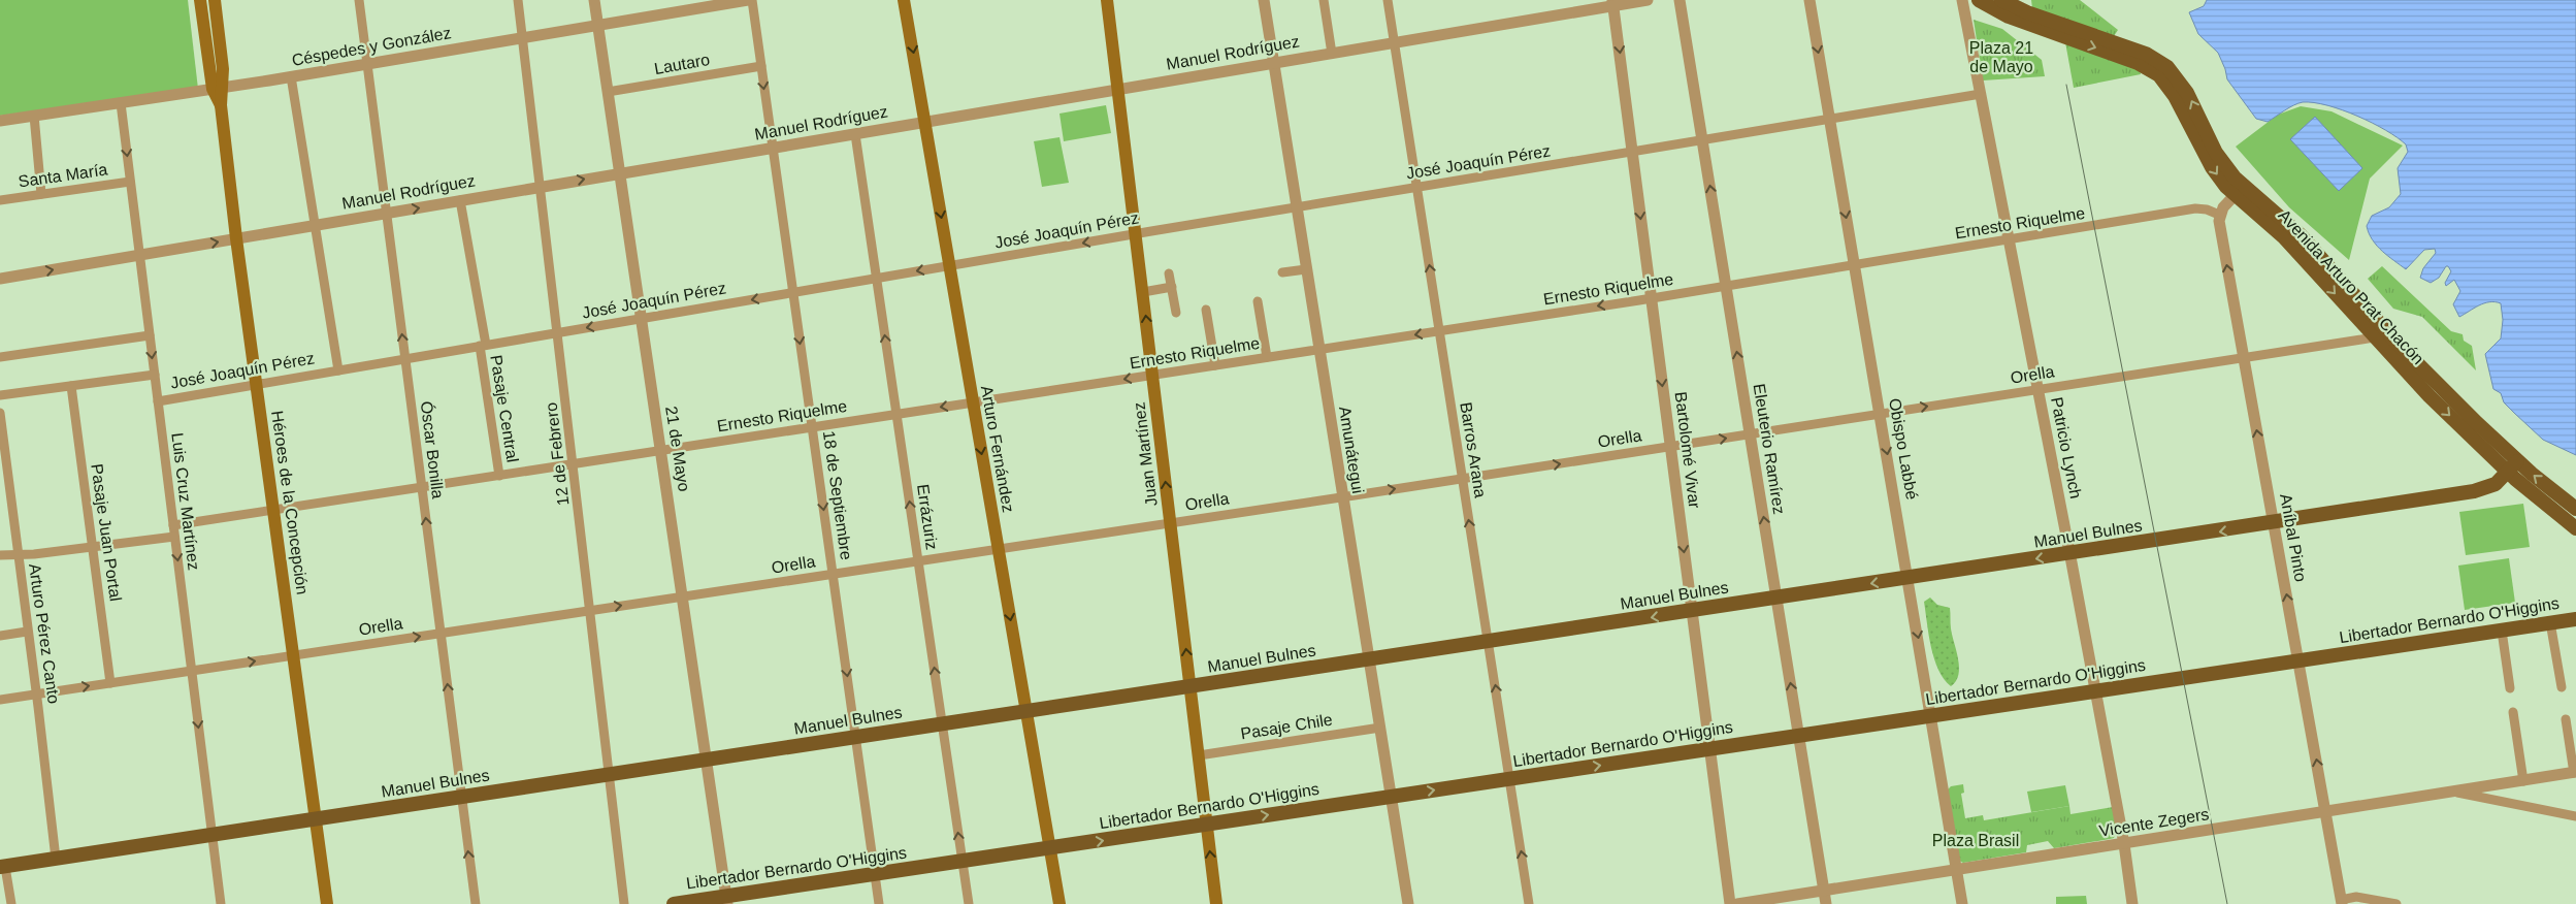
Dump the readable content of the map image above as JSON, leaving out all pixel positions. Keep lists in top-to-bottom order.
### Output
{
  "streets": {
    "main road": [
      "Avenida Arturo Prat Chacón",
      "Arturo Fernández",
      "Juan Martínez",
      "Héroes de la Concepción",
      "Manuel Bulnes",
      "Libertador Bernardo O'Higgins"
    ],
    "street": [
      "Céspedes y González",
      "Manuel Rodríguez",
      "Lautaro",
      "José Joaquín Pérez",
      "Santa María",
      "Ernesto Riquelme",
      "Orella",
      "Pasaje Central",
      "Patricio Lynch",
      "21 de Mayo",
      "Eleuterio Ramírez",
      "Obispo Labbé",
      "Óscar Bonilla",
      "Amunátegui",
      "Barros Arana",
      "Bartolomé Vivar",
      "12 de Febrero",
      "18 de Septiembre",
      "Luis Cruz Martínez",
      "Errázuriz",
      "Pasaje Juan Portal",
      "Aníbal Pinto",
      "Arturo Pérez Canto",
      "Pasaje Chile",
      "Vicente Zegers"
    ]
  },
  "crossings": [
    ["Céspedes y González", "21 de Mayo"],
    ["Céspedes y González", "Óscar Bonilla"],
    ["Céspedes y González", "12 de Febrero"],
    ["Céspedes y González", "18 de Septiembre"],
    ["Céspedes y González", "Luis Cruz Martínez"],
    ["Céspedes y González", "Héroes de la Concepción"],
    ["Manuel Rodríguez", "Pasaje Central"],
    ["Manuel Rodríguez", "21 de Mayo"],
    ["Manuel Rodríguez", "Arturo Fernández"],
    ["Manuel Rodríguez", "Óscar Bonilla"],
    ["Manuel Rodríguez", "Amunátegui"],
    ["Manuel Rodríguez", "Barros Arana"],
    ["Manuel Rodríguez", "Bartolomé Vivar"],
    ["Manuel Rodríguez", "12 de Febrero"],
    ["Manuel Rodríguez", "Juan Martínez"],
    ["Manuel Rodríguez", "18 de Septiembre"],
    ["Manuel Rodríguez", "Luis Cruz Martínez"],
    ["Manuel Rodríguez", "Héroes de la Concepción"],
    ["Manuel Rodríguez", "Errázuriz"],
    ["Lautaro", "21 de Mayo"],
    ["Lautaro", "18 de Septiembre"],
    ["José Joaquín Pérez", "Pasaje Central"],
    ["José Joaquín Pérez", "Patricio Lynch"],
    ["José Joaquín Pérez", "21 de Mayo"],
    ["José Joaquín Pérez", "Arturo Fernández"],
    ["José Joaquín Pérez", "Eleuterio Ramírez"],
    ["José Joaquín Pérez", "Obispo Labbé"],
    ["José Joaquín Pérez", "Óscar Bonilla"],
    ["José Joaquín Pérez", "Amunátegui"],
    ["José Joaquín Pérez", "Barros Arana"],
    ["José Joaquín Pérez", "Bartolomé Vivar"],
    ["José Joaquín Pérez", "12 de Febrero"],
    ["José Joaquín Pérez", "Juan Martínez"],
    ["José Joaquín Pérez", "18 de Septiembre"],
    ["José Joaquín Pérez", "Luis Cruz Martínez"],
    ["José Joaquín Pérez", "Héroes de la Concepción"],
    ["José Joaquín Pérez", "Errázuriz"],
    ["José Joaquín Pérez", "Pasaje Juan Portal"],
    ["Santa María", "Luis Cruz Martínez"],
    ["Ernesto Riquelme", "Pasaje Central"],
    ["Ernesto Riquelme", "Patricio Lynch"],
    ["Ernesto Riquelme", "21 de Mayo"],
    ["Ernesto Riquelme", "Arturo Fernández"],
    ["Ernesto Riquelme", "Eleuterio Ramírez"],
    ["Ernesto Riquelme", "Obispo Labbé"],
    ["Ernesto Riquelme", "Óscar Bonilla"],
    ["Ernesto Riquelme", "Amunátegui"],
    ["Ernesto Riquelme", "Barros Arana"],
    ["Ernesto Riquelme", "Bartolomé Vivar"],
    ["Ernesto Riquelme", "12 de Febrero"],
    ["Ernesto Riquelme", "Juan Martínez"],
    ["Ernesto Riquelme", "18 de Septiembre"],
    ["Ernesto Riquelme", "Luis Cruz Martínez"],
    ["Ernesto Riquelme", "Héroes de la Concepción"],
    ["Ernesto Riquelme", "Errázuriz"],
    ["Ernesto Riquelme", "Aníbal Pinto"],
    ["Avenida Arturo Prat Chacón", "Orella"],
    ["Avenida Arturo Prat Chacón", "Manuel Bulnes"],
    ["Orella", "Patricio Lynch"],
    ["Orella", "21 de Mayo"],
    ["Orella", "Arturo Fernández"],
    ["Orella", "Eleuterio Ramírez"],
    ["Orella", "Obispo Labbé"],
    ["Orella", "Óscar Bonilla"],
    ["Orella", "Amunátegui"],
    ["Orella", "Barros Arana"],
    ["Orella", "Bartolomé Vivar"],
    ["Orella", "12 de Febrero"],
    ["Orella", "Juan Martínez"],
    ["Orella", "18 de Septiembre"],
    ["Orella", "Luis Cruz Martínez"],
    ["Orella", "Héroes de la Concepción"],
    ["Orella", "Errázuriz"],
    ["Orella", "Pasaje Juan Portal"],
    ["Orella", "Aníbal Pinto"],
    ["Orella", "Arturo Pérez Canto"],
    ["Patricio Lynch", "Manuel Bulnes"],
    ["Patricio Lynch", "Libertador Bernardo O'Higgins"],
    ["Patricio Lynch", "Vicente Zegers"],
    ["21 de Mayo", "Manuel Bulnes"],
    ["21 de Mayo", "Libertador Bernardo O'Higgins"],
    ["Arturo Fernández", "Manuel Bulnes"],
    ["Arturo Fernández", "Libertador Bernardo O'Higgins"],
    ["Eleuterio Ramírez", "Manuel Bulnes"],
    ["Eleuterio Ramírez", "Libertador Bernardo O'Higgins"],
    ["Eleuterio Ramírez", "Vicente Zegers"],
    ["Obispo Labbé", "Manuel Bulnes"],
    ["Obispo Labbé", "Libertador Bernardo O'Higgins"],
    ["Obispo Labbé", "Vicente Zegers"],
    ["Óscar Bonilla", "Manuel Bulnes"],
    ["Amunátegui", "Manuel Bulnes"],
    ["Amunátegui", "Libertador Bernardo O'Higgins"],
    ["Amunátegui", "Pasaje Chile"],
    ["Barros Arana", "Manuel Bulnes"],
    ["Barros Arana", "Libertador Bernardo O'Higgins"],
    ["Bartolomé Vivar", "Manuel Bulnes"],
    ["Bartolomé Vivar", "Libertador Bernardo O'Higgins"],
    ["12 de Febrero", "Manuel Bulnes"],
    ["Juan Martínez", "Manuel Bulnes"],
    ["Juan Martínez", "Libertador Bernardo O'Higgins"],
    ["Juan Martínez", "Pasaje Chile"],
    ["18 de Septiembre", "Manuel Bulnes"],
    ["18 de Septiembre", "Libertador Bernardo O'Higgins"],
    ["Luis Cruz Martínez", "Manuel Bulnes"],
    ["Héroes de la Concepción", "Manuel Bulnes"],
    ["Errázuriz", "Manuel Bulnes"],
    ["Errázuriz", "Libertador Bernardo O'Higgins"],
    ["Manuel Bulnes", "Aníbal Pinto"],
    ["Manuel Bulnes", "Arturo Pérez Canto"],
    ["Aníbal Pinto", "Libertador Bernardo O'Higgins"],
    ["Aníbal Pinto", "Vicente Zegers"]
  ],
  "one_way": [
    "Orella",
    "Arturo Fernández",
    "Eleuterio Ramírez",
    "Obispo Labbé",
    "Óscar Bonilla",
    "Barros Arana",
    "Bartolomé Vivar",
    "Juan Martínez",
    "18 de Septiembre",
    "Luis Cruz Martínez",
    "Errázuriz",
    "Aníbal Pinto"
  ],
  "parks": ["Plaza 21 de Mayo", "Plaza Brasil"]
}
